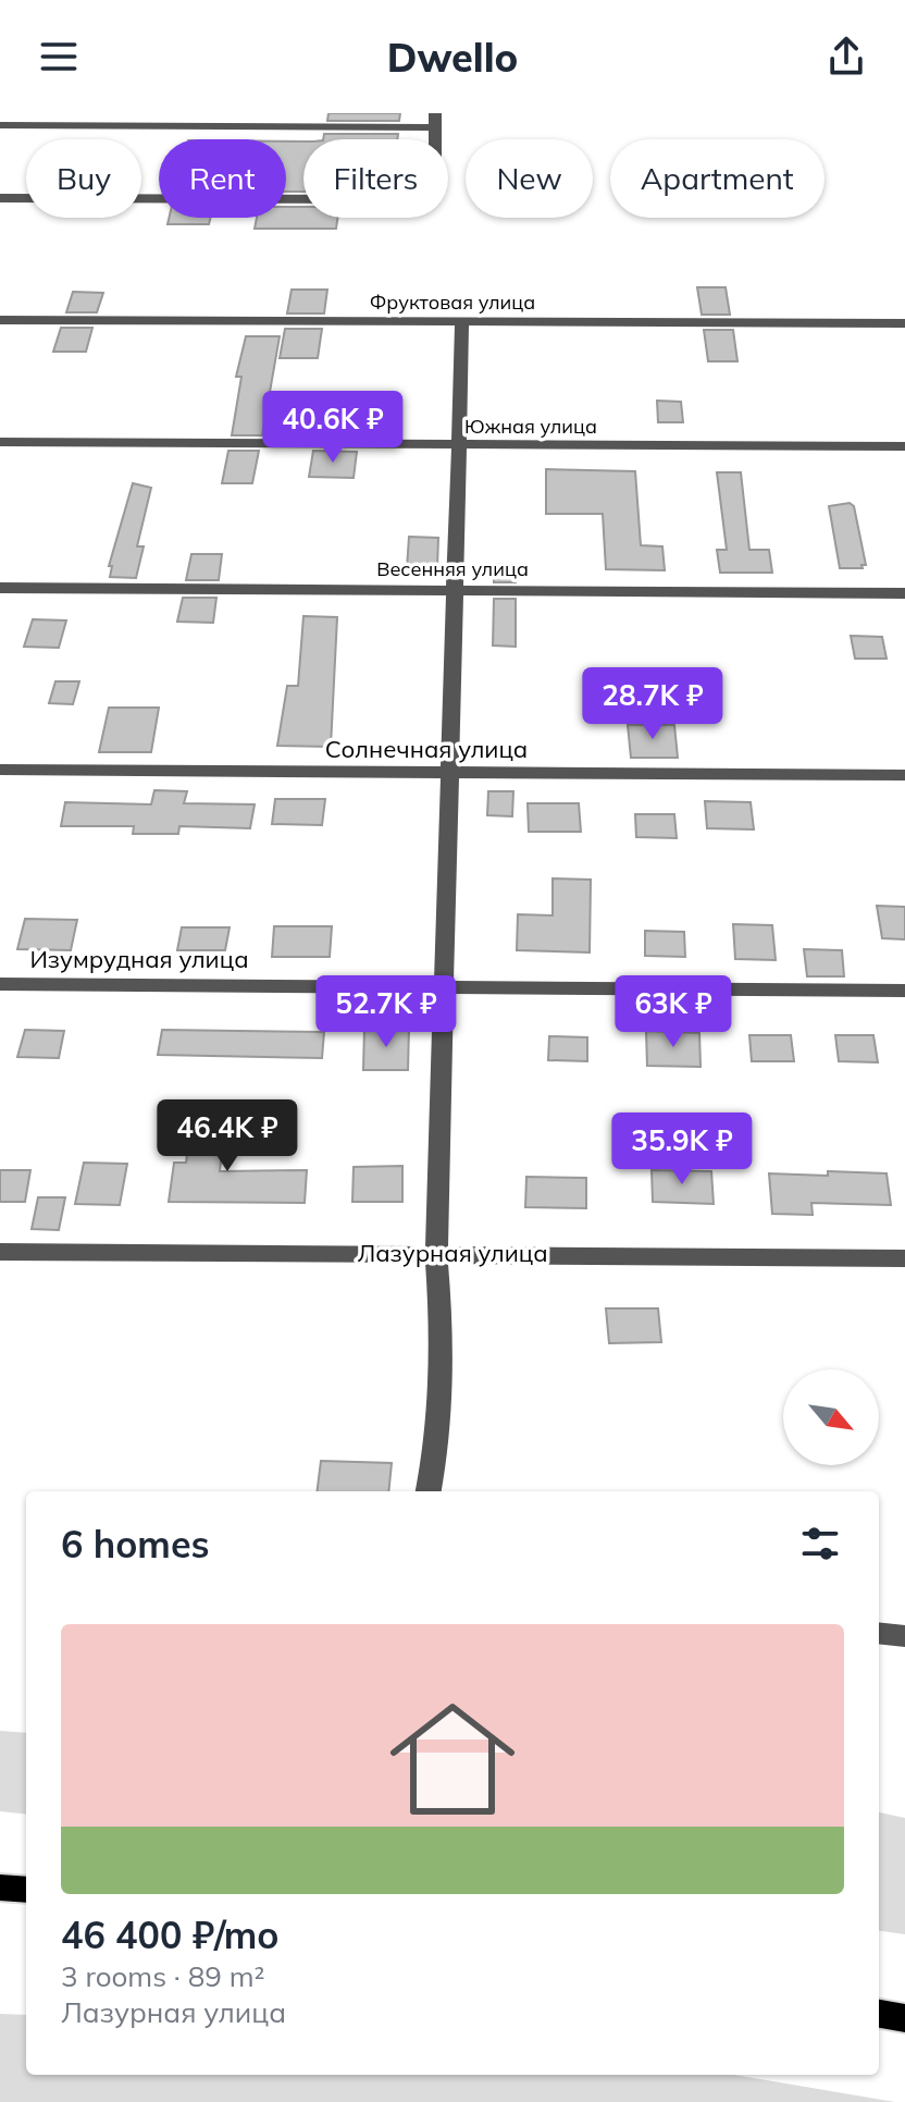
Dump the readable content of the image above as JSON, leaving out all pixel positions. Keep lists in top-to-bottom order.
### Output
{
  "streets": {
    "street": [
      "Фруктовая улица",
      "Южная улица",
      "Весенняя улица",
      "Солнечная улица",
      "Изумрудная улица",
      "Лазурная улица"
    ]
  },
  "north": "bottom right",
  "page": {
    "header": "Dwello",
    "chip": [
      "Buy",
      "Rent",
      "Filters",
      "New",
      "Apartment"
    ],
    "price": [
      "40.6K ₽",
      "28.7K ₽",
      "52.7K ₽",
      "63K ₽",
      "46.4K ₽",
      "35.9K ₽"
    ],
    "heading": "6 homes",
    "list": [
      {
        "name": "46 400 ₽/mo",
        "note": "3 rooms · 89 m² · Лазурная улица"
      }
    ]
  }
}
